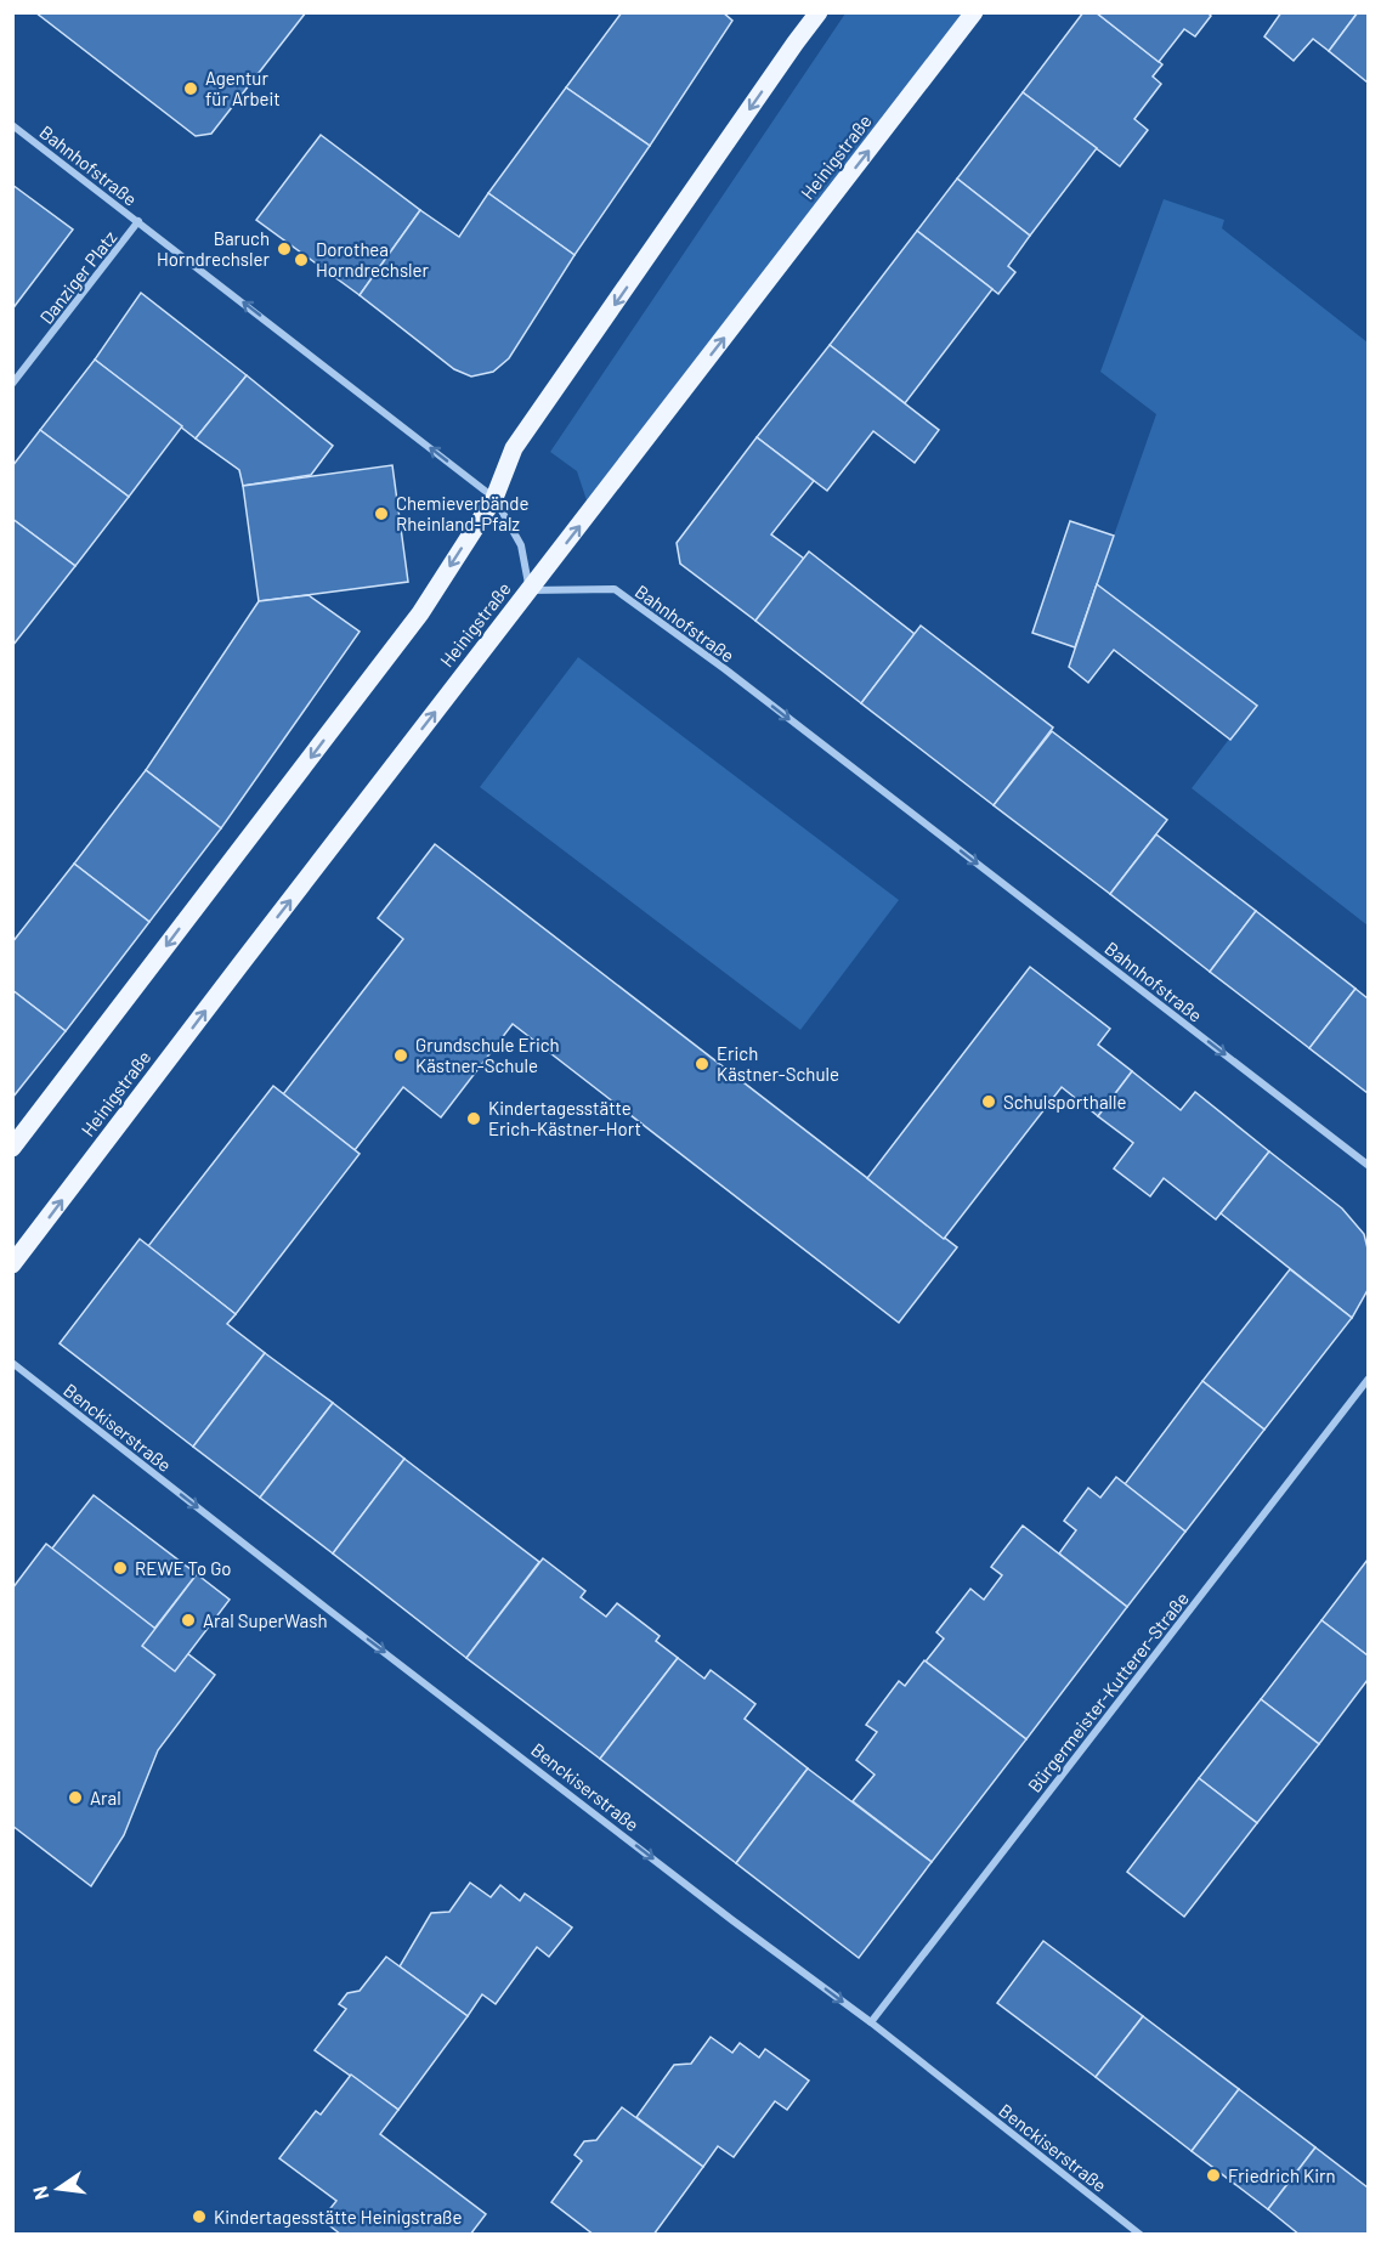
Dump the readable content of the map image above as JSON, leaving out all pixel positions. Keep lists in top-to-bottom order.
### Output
{
  "streets": {
    "main road": ["Heinigstraße"],
    "street": [
      "Bahnhofstraße",
      "Danziger Platz",
      "Benckiserstraße",
      "Bürgermeister-Kutterer-Straße"
    ]
  },
  "crossings": [
    ["Heinigstraße", "Bahnhofstraße"],
    ["Bahnhofstraße", "Danziger Platz"],
    ["Benckiserstraße", "Bürgermeister-Kutterer-Straße"]
  ],
  "one_way": ["Benckiserstraße"],
  "places": [
    "Agentur für Arbeit",
    "Baruch Horndrechsler",
    "Dorothea Horndrechsler",
    "Chemieverbände Rheinland-Pfalz",
    "Grundschule Erich Kästner-Schule",
    "Erich Kästner-Schule",
    "Schulsporthalle",
    "Kindertagesstätte Erich-Kästner-Hort",
    "REWE To Go",
    "Aral SuperWash",
    "Aral",
    "Friedrich Kirn",
    "Kindertagesstätte Heinigstraße"
  ],
  "north": "left"
}
